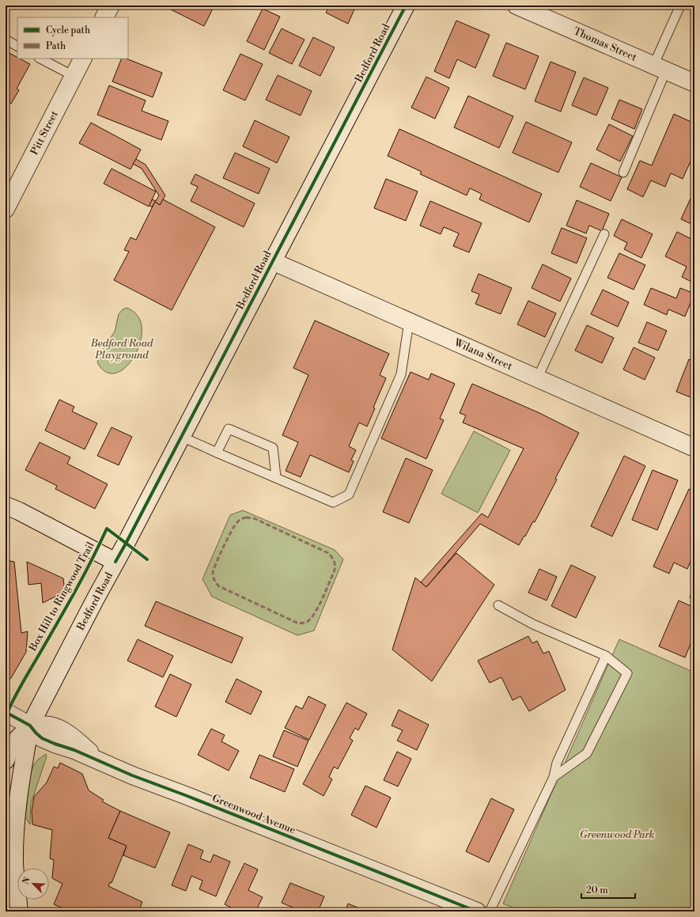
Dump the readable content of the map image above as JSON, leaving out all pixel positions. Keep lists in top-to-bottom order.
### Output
{
  "streets": {
    "street": [
      "Thomas Street",
      "Bedford Road",
      "Pitt Street",
      "Wilana Street",
      "Greenwood Avenue"
    ],
    "cycle path": ["Box Hill to Ringwood Trail"]
  },
  "crossings": [
    ["Bedford Road", "Wilana Street"],
    ["Bedford Road", "Greenwood Avenue"]
  ],
  "parks": ["Bedford Road Playground", "Greenwood Park"],
  "legend": ["Cycle path", "Path"],
  "scale_bar": "20 m",
  "north": "top left"
}
